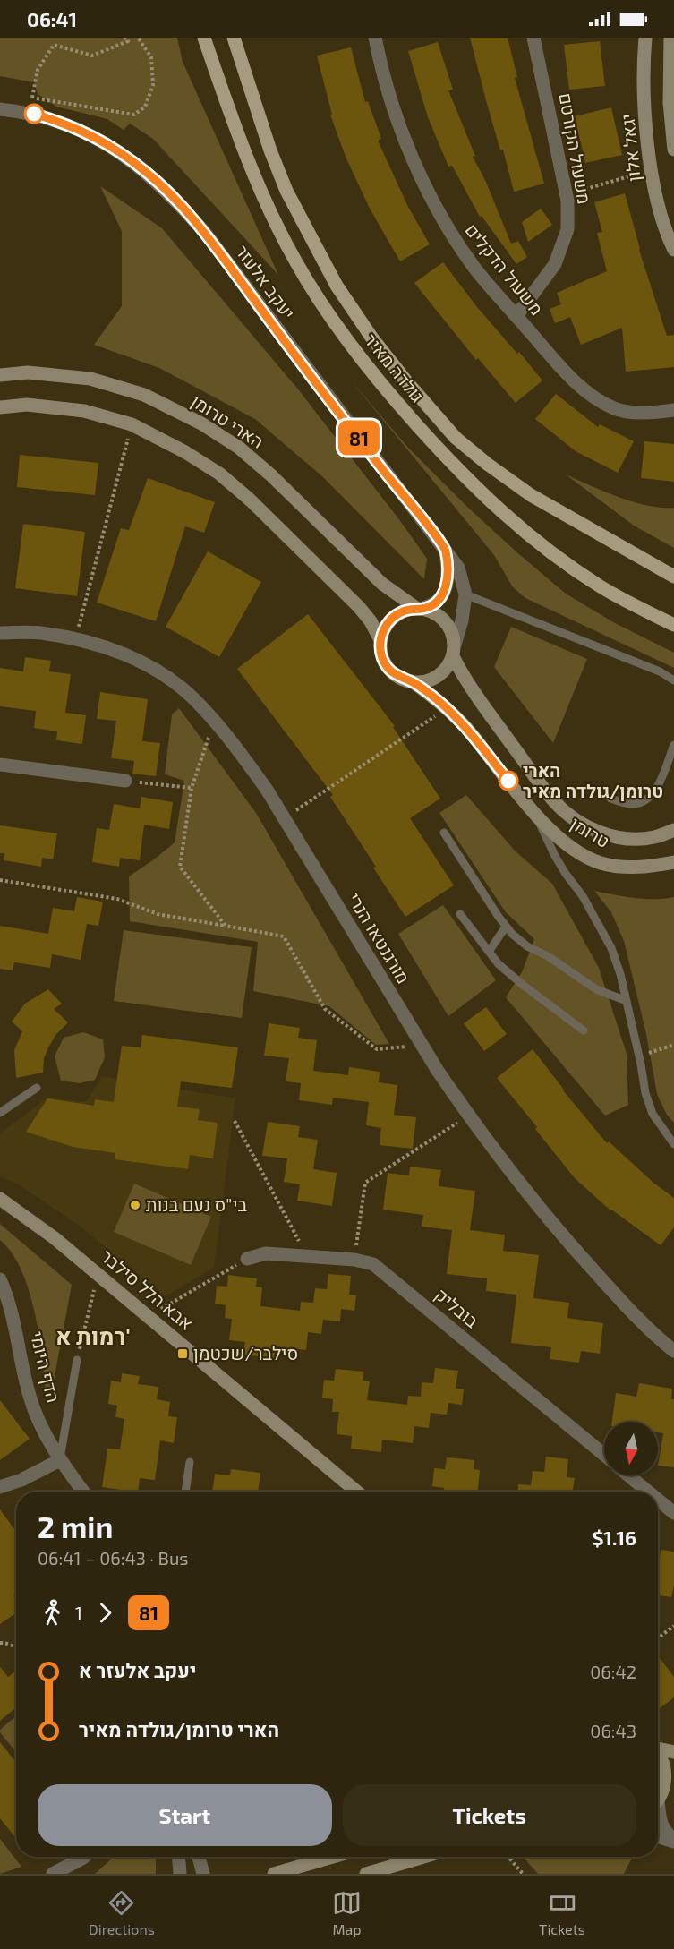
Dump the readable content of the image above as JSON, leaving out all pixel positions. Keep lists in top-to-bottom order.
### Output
{
  "streets": {
    "main road": ["גולדה מאיר"],
    "street": [
      "יגאל אלון",
      "משעול הקורטם",
      "משעול הדקלים",
      "יעקב אלעזר",
      "הארי טרומן",
      "טרומן",
      "מורגנטאו הנרי",
      "אבא הלל סילבר",
      "בובליק",
      "הדף היומי"
    ]
  },
  "crossings": [
    ["משעול הקורטם", "משעול הדקלים"],
    ["יעקב אלעזר", "הארי טרומן"]
  ],
  "districts": ["רמות א'"],
  "places": {
    "other": ["הארי טרומן/גולדה מאיר", "בי\"ס נעם בנות"],
    "transit": ["סילבר/שכטמן"]
  },
  "lines": ["bus line 81"],
  "north": "bottom",
  "page": {
    "status": "06:41",
    "on_map": "81",
    "heading": ["2 min", "06:41 – 06:43 · Bus", "$1.16"],
    "legs": ["1", "81"],
    "list": [
      {
        "name": "יעקב אלעזר א",
        "value": "06:42"
      },
      {
        "name": "הארי טרומן/גולדה מאיר",
        "value": "06:43"
      }
    ],
    "buttons": ["Start", "Tickets"],
    "tabs": ["Directions", "Map", "Tickets"]
  }
}
